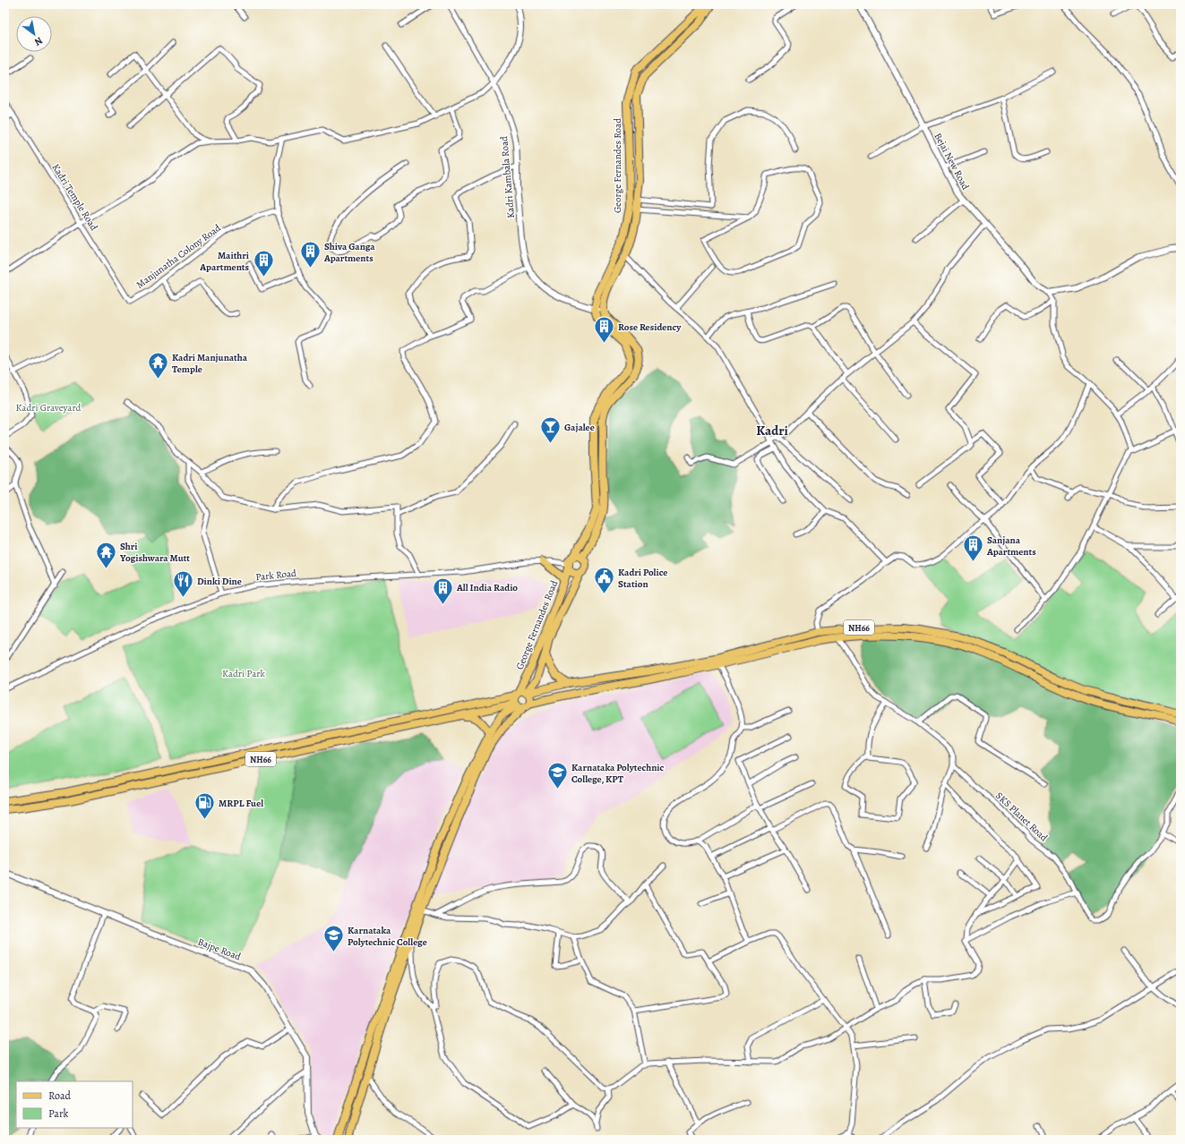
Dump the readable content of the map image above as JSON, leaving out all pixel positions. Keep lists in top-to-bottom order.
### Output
{
  "streets": {
    "main road": ["George Fernandes Road", "NH66"],
    "street": [
      "Bejai New Road",
      "Kadri Kambala Road",
      "Kadri Temple Road",
      "Manjunatha Colony Road",
      "Park Road",
      "SKS Planet Road",
      "Bajpe Road"
    ]
  },
  "crossings": [
    ["George Fernandes Road", "Kadri Kambala Road"],
    ["George Fernandes Road", "Park Road"],
    ["George Fernandes Road", "NH66"],
    ["Kadri Temple Road", "Manjunatha Colony Road"]
  ],
  "districts": ["Kadri"],
  "parks": ["Kadri Graveyard", "Kadri Park"],
  "places": {
    "building": [
      "Shiva Ganga Apartments",
      "Maithri Apartments",
      "Rose Residency",
      "Sanjana Apartments",
      "All India Radio"
    ],
    "temple": ["Kadri Manjunatha Temple", "Shri Yogishwara Mutt"],
    "bar": ["Gajalee"],
    "public building": ["Kadri Police Station"],
    "restaurant": ["Dinki Dine"],
    "school or university": ["Karnataka Polytechnic College, KPT", "Karnataka Polytechnic College"],
    "fuel station": ["MRPL Fuel"]
  },
  "legend": ["Road", "Park"],
  "north": "bottom right"
}
